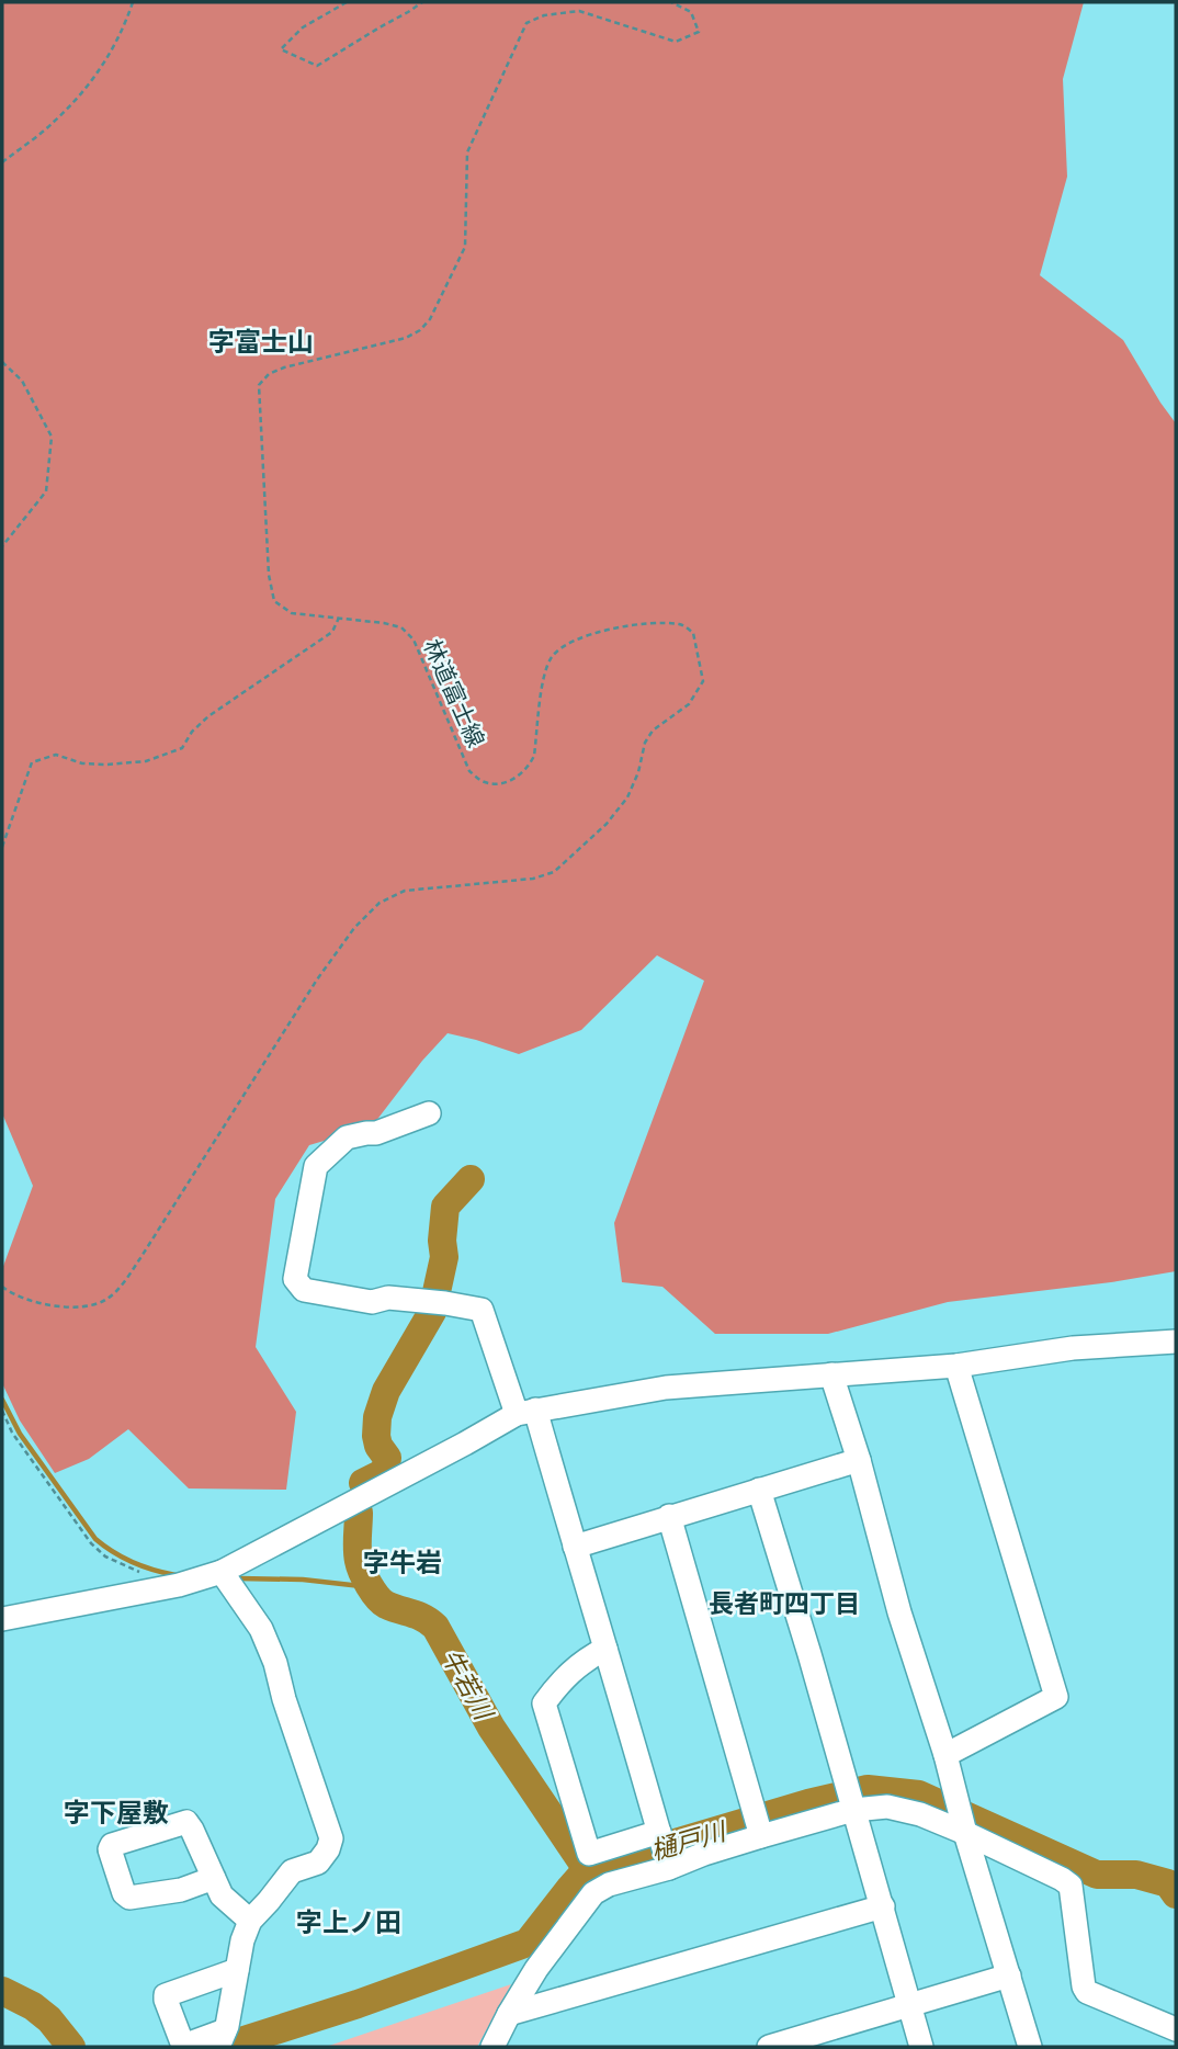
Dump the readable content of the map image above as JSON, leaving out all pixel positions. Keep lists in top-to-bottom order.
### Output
{
  "streets": {
    "path": ["林道富士線"]
  },
  "districts": [
    "字富士山",
    "字牛岩",
    "長者町四丁目",
    "字下屋敷",
    "字上ノ田"
  ],
  "water": ["牛若川", "樋戸川"]
}
